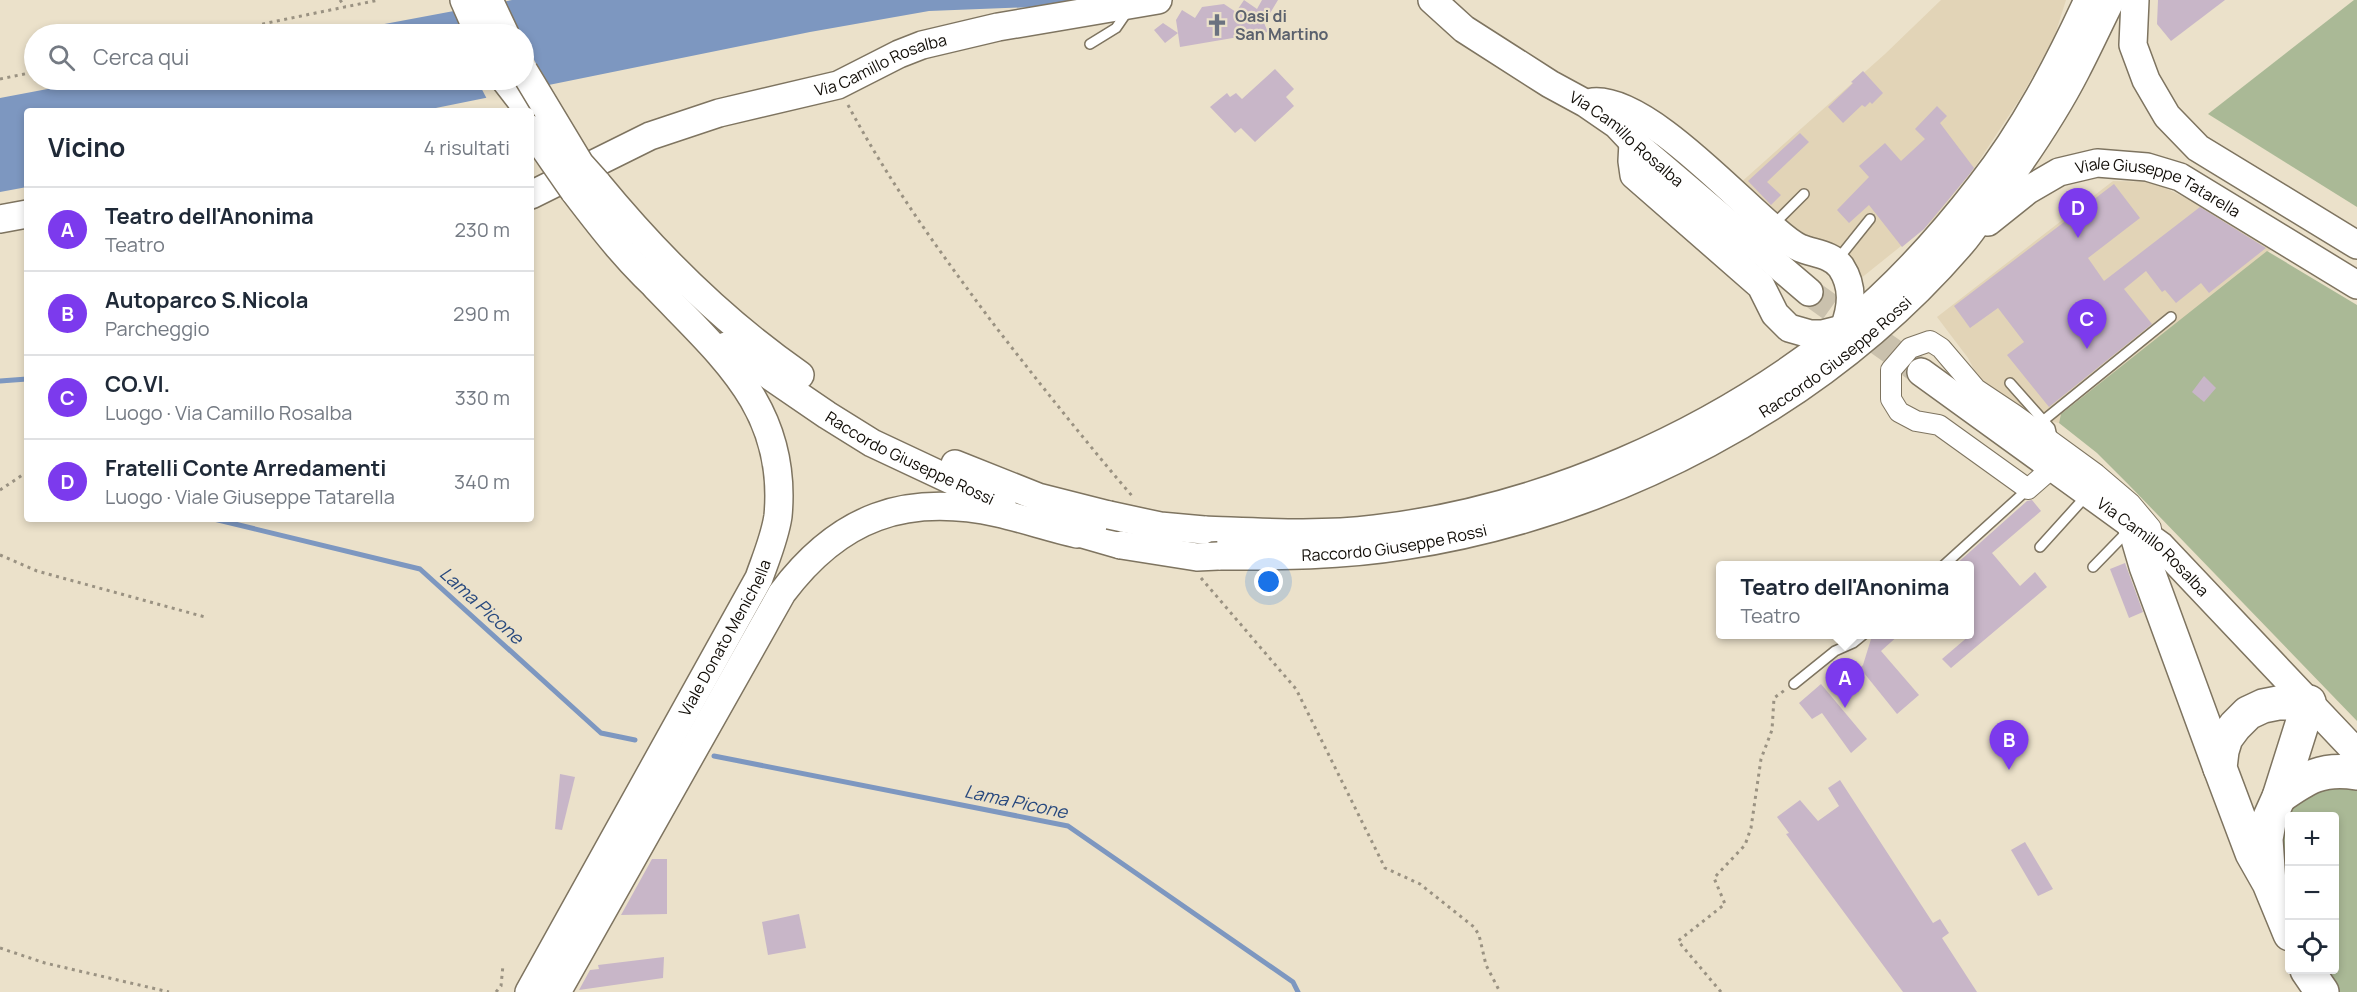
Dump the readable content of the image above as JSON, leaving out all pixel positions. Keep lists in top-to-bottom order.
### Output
{
  "streets": {
    "main road": [
      "Via Camillo Rosalba",
      "Viale Giuseppe Tatarella",
      "Raccordo Giuseppe Rossi",
      "Viale Donato Menichella"
    ]
  },
  "crossings": [
    ["Viale Giuseppe Tatarella", "Raccordo Giuseppe Rossi"],
    ["Raccordo Giuseppe Rossi", "Viale Donato Menichella"]
  ],
  "water": ["Lama Picone"],
  "places": {
    "church": ["Oasi di San Martino"]
  },
  "page": {
    "search": "Cerca qui",
    "heading": ["Vicino", "4 risultati"],
    "list": [
      {
        "mark": "A",
        "name": "Teatro dell'Anonima",
        "note": "Teatro",
        "value": "230 m"
      },
      {
        "mark": "B",
        "name": "Autoparco S.Nicola",
        "note": "Parcheggio",
        "value": "290 m"
      },
      {
        "mark": "C",
        "name": "CO.VI.",
        "note": "Luogo · Via Camillo Rosalba",
        "value": "330 m"
      },
      {
        "mark": "D",
        "name": "Fratelli Conte Arredamenti",
        "note": "Luogo · Viale Giuseppe Tatarella",
        "value": "340 m"
      }
    ],
    "pins": [
      "D",
      "C",
      "A",
      "B"
    ],
    "popup": ["Teatro dell'Anonima", "Teatro"],
    "map_buttons": ["+", "−"]
  }
}
